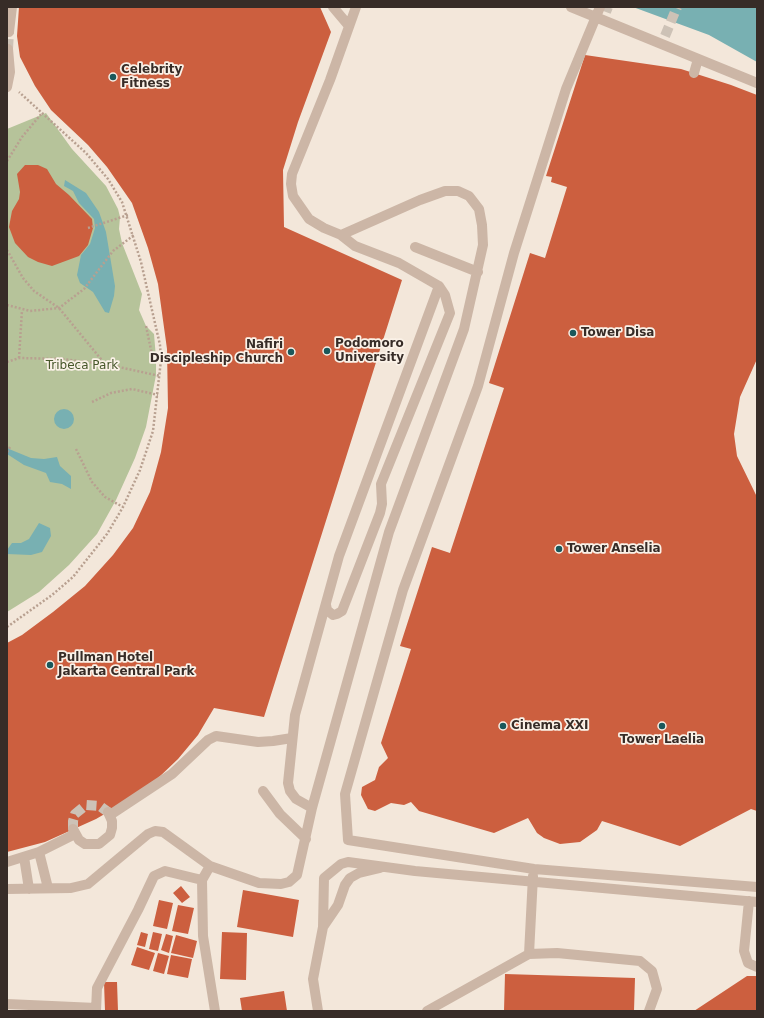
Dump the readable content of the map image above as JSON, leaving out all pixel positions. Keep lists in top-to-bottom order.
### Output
{
  "parks": ["Tribeca Park"],
  "places": [
    "Celebrity Fitness",
    "Tower Disa",
    "Podomoro University",
    "Nafiri Discipleship Church",
    "Tower Anselia",
    "Pullman Hotel Jakarta Central Park",
    "Cinema XXI",
    "Tower Laelia"
  ]
}
